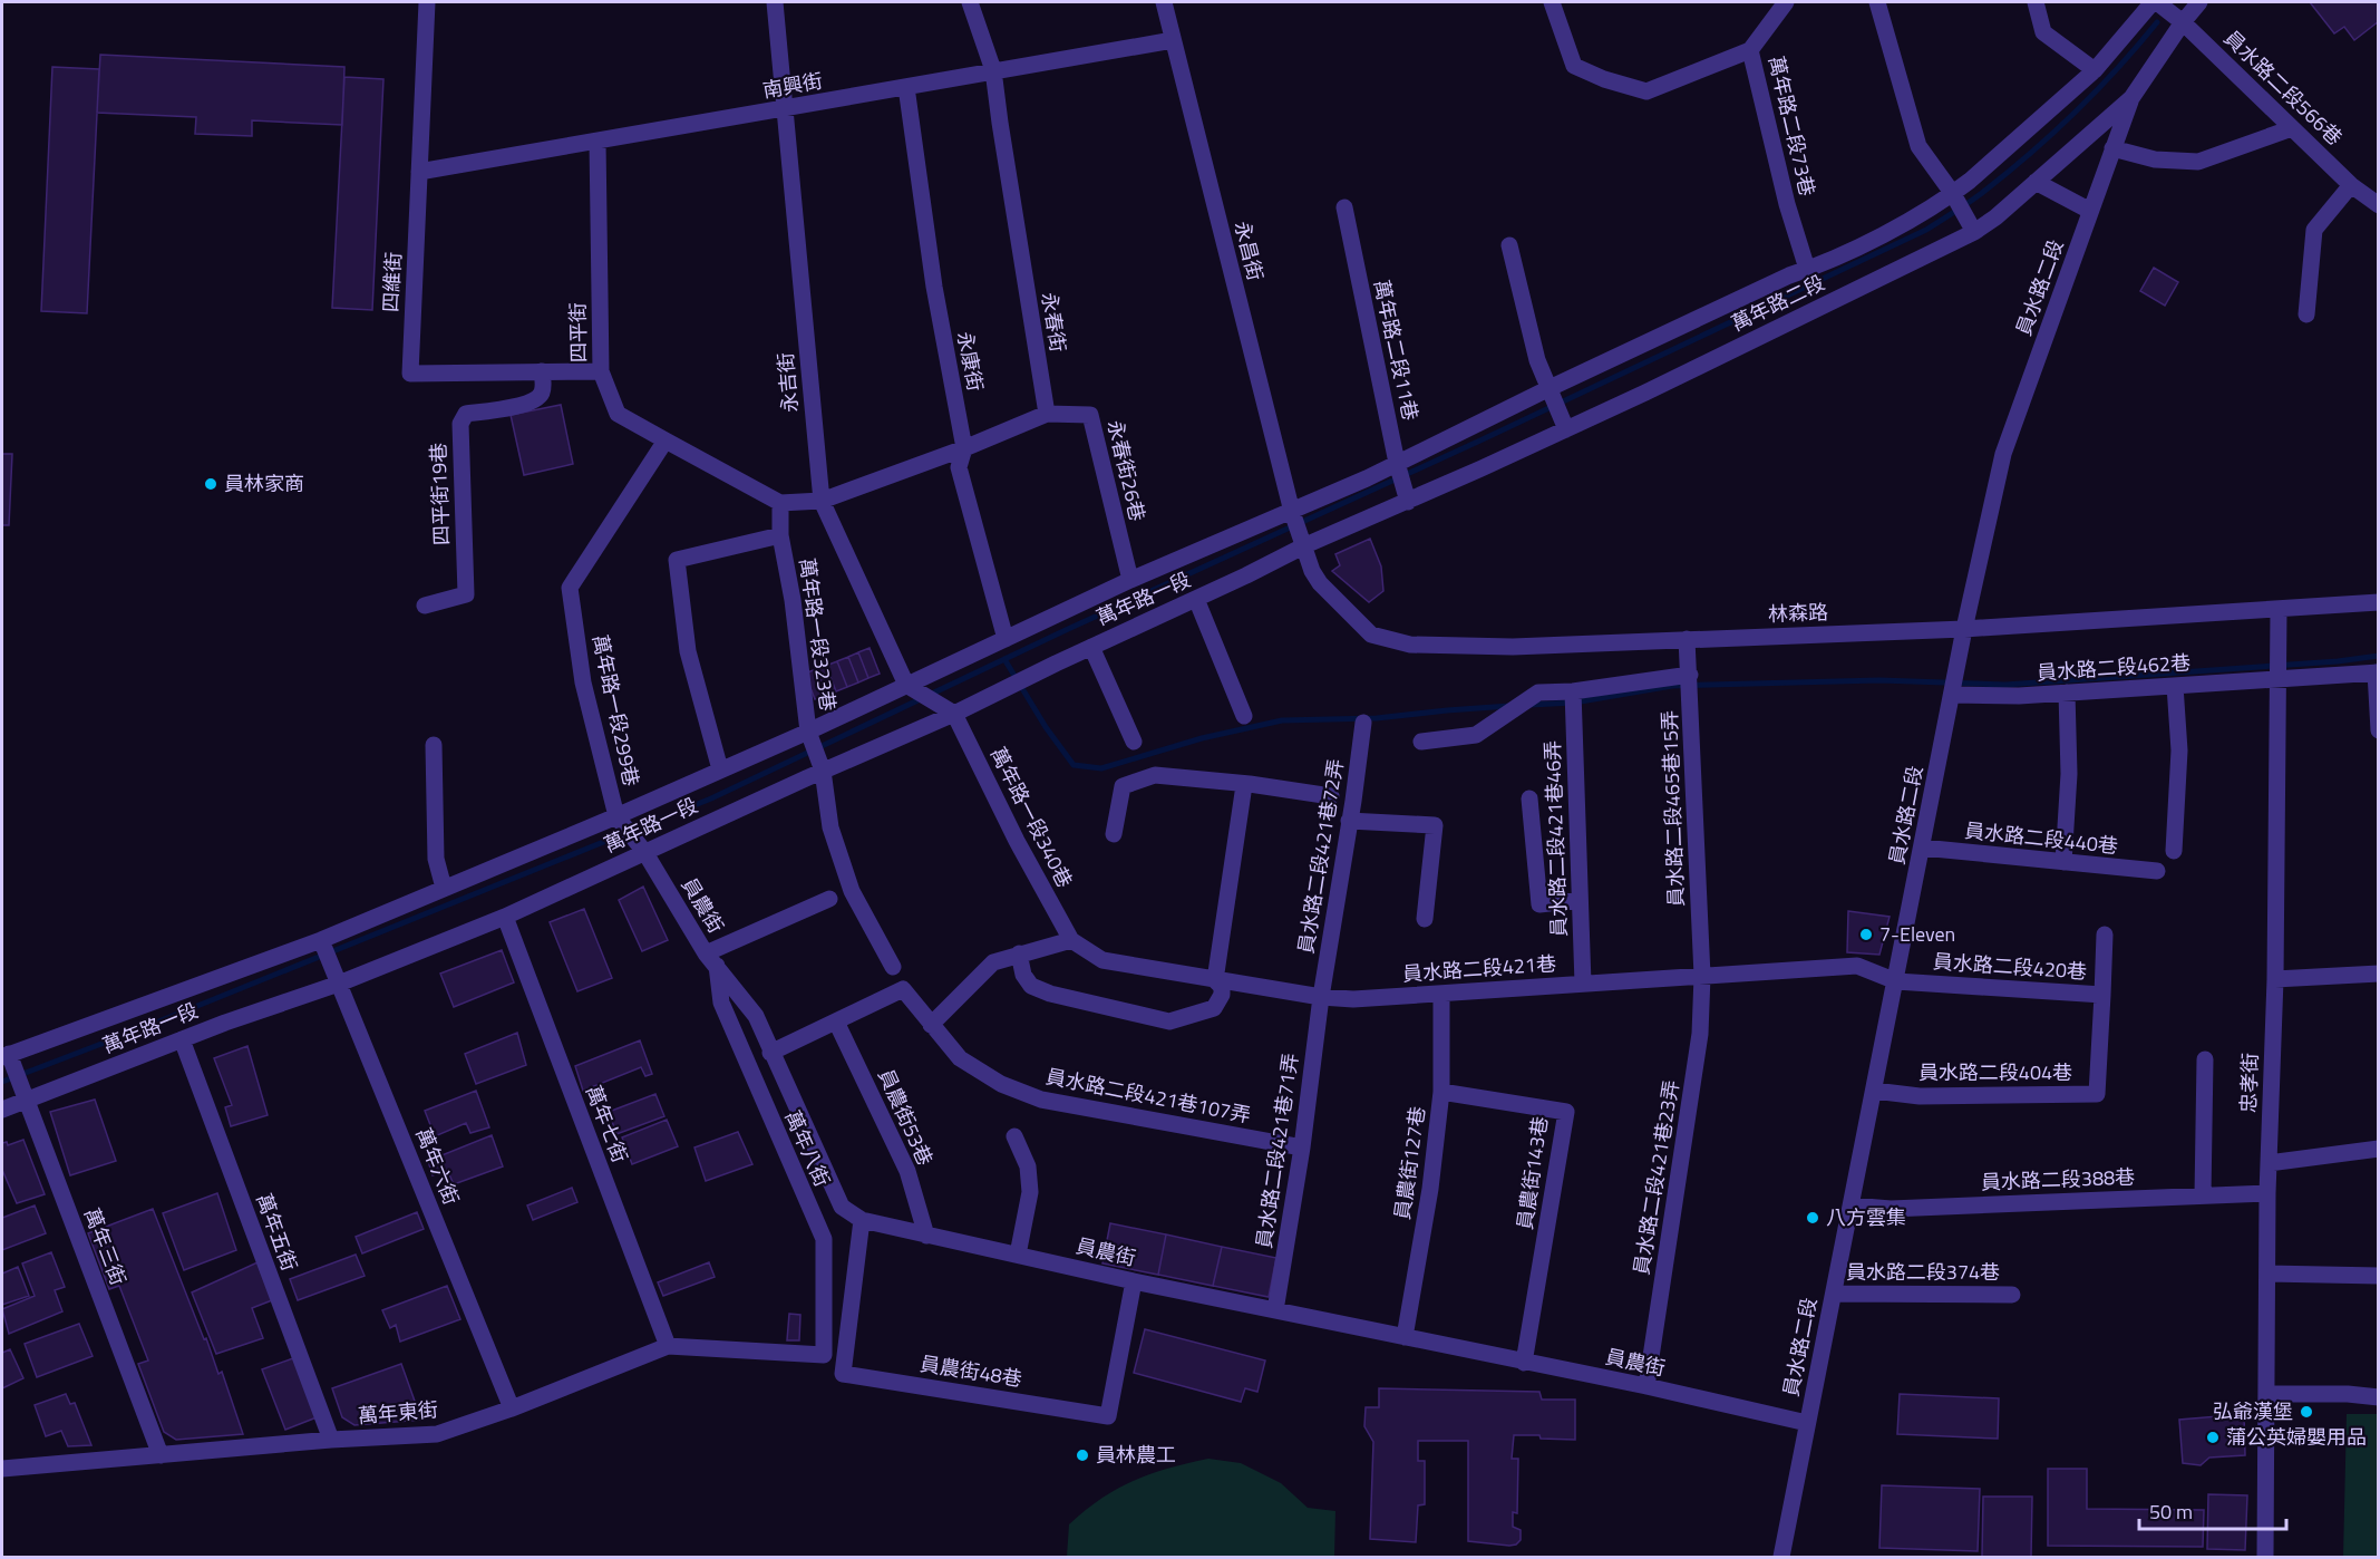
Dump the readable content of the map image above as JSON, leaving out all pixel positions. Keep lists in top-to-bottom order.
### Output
{
  "streets": {
    "street": [
      "南興街",
      "員水路二段566巷",
      "萬年路二段73巷",
      "永昌街",
      "四維街",
      "員水路二段",
      "萬年路二段",
      "永春街",
      "四平街",
      "萬年路二段11巷",
      "永康街",
      "永吉街",
      "永春街26巷",
      "四平街19巷",
      "萬年路一段",
      "林森路",
      "萬年路一段323巷",
      "員水路二段462巷",
      "萬年路一段299巷",
      "員水路二段465巷15弄",
      "萬年路一段340巷",
      "員水路二段421巷46弄",
      "員水路二段440巷",
      "員水路二段421巷72弄",
      "員農街",
      "員水路二段420巷",
      "員水路二段421巷",
      "員水路二段404巷",
      "忠孝街",
      "員水路二段421巷107弄",
      "員農街53巷",
      "萬年七街",
      "萬年八街",
      "員水路二段421巷71弄",
      "員農街127巷",
      "萬年六街",
      "員農街143巷",
      "員水路二段421巷23弄",
      "員水路二段388巷",
      "萬年五街",
      "萬年三街",
      "員水路二段374巷",
      "員農街48巷",
      "萬年東街"
    ]
  },
  "crossings": [
    ["南興街", "永昌街"],
    ["南興街", "四維街"],
    ["南興街", "永春街"],
    ["南興街", "四平街"],
    ["南興街", "永康街"],
    ["南興街", "永吉街"],
    ["員水路二段566巷", "萬年路二段"],
    ["萬年路二段73巷", "萬年路二段"],
    ["永昌街", "萬年路二段"],
    ["永昌街", "萬年路一段"],
    ["永昌街", "林森路"],
    ["四維街", "四平街"],
    ["四維街", "四平街19巷"],
    ["員水路二段", "萬年路二段"],
    ["員水路二段", "林森路"],
    ["員水路二段", "員水路二段462巷"],
    ["員水路二段", "員水路二段440巷"],
    ["員水路二段", "員農街"],
    ["員水路二段", "員水路二段420巷"],
    ["員水路二段", "員水路二段421巷"],
    ["員水路二段", "員水路二段404巷"],
    ["員水路二段", "員水路二段388巷"],
    ["員水路二段", "員水路二段374巷"],
    ["萬年路二段", "萬年路二段11巷"],
    ["萬年路二段", "萬年路一段"],
    ["萬年路二段", "林森路"],
    ["永春街", "永春街26巷"],
    ["四平街", "萬年路一段323巷"],
    ["四平街", "萬年路一段299巷"],
    ["永康街", "萬年路一段"],
    ["永吉街", "萬年路一段"],
    ["永春街26巷", "萬年路一段"],
    ["萬年路一段", "林森路"],
    ["萬年路一段", "萬年路一段323巷"],
    ["萬年路一段", "萬年路一段299巷"],
    ["萬年路一段", "萬年路一段340巷"],
    ["萬年路一段", "員農街"],
    ["萬年路一段", "萬年七街"],
    ["萬年路一段", "萬年六街"],
    ["萬年路一段", "萬年五街"],
    ["萬年路一段", "萬年三街"],
    ["林森路", "員水路二段465巷15弄"],
    ["林森路", "忠孝街"],
    ["員水路二段462巷", "忠孝街"],
    ["萬年路一段299巷", "員農街"],
    ["員水路二段465巷15弄", "員水路二段421巷"],
    ["員水路二段465巷15弄", "員水路二段421巷23弄"],
    ["萬年路一段340巷", "員水路二段421巷"],
    ["員水路二段421巷46弄", "員水路二段421巷"],
    ["員水路二段421巷72弄", "員水路二段421巷"],
    ["員水路二段421巷72弄", "員水路二段421巷71弄"],
    ["員農街", "員農街53巷"],
    ["員農街", "萬年八街"],
    ["員農街", "員水路二段421巷71弄"],
    ["員農街", "員農街127巷"],
    ["員農街", "員農街143巷"],
    ["員農街", "員水路二段421巷23弄"],
    ["員農街", "員農街48巷"],
    ["員水路二段420巷", "員水路二段421巷"],
    ["員水路二段420巷", "員水路二段404巷"],
    ["員水路二段421巷", "員水路二段421巷71弄"],
    ["員水路二段421巷", "員農街127巷"],
    ["員水路二段421巷", "員水路二段421巷23弄"],
    ["忠孝街", "員水路二段388巷"],
    ["員水路二段421巷107弄", "員農街53巷"],
    ["員水路二段421巷107弄", "員水路二段421巷71弄"],
    ["萬年七街", "萬年東街"],
    ["萬年八街", "萬年東街"],
    ["員農街127巷", "員農街143巷"],
    ["萬年六街", "萬年東街"],
    ["萬年五街", "萬年東街"],
    ["萬年三街", "萬年東街"]
  ],
  "places": [
    "員林家商",
    "7-Eleven",
    "八方雲集",
    "弘爺漢堡",
    "蒲公英婦嬰用品",
    "員林農工"
  ],
  "scale_bar": "50 m"
}
